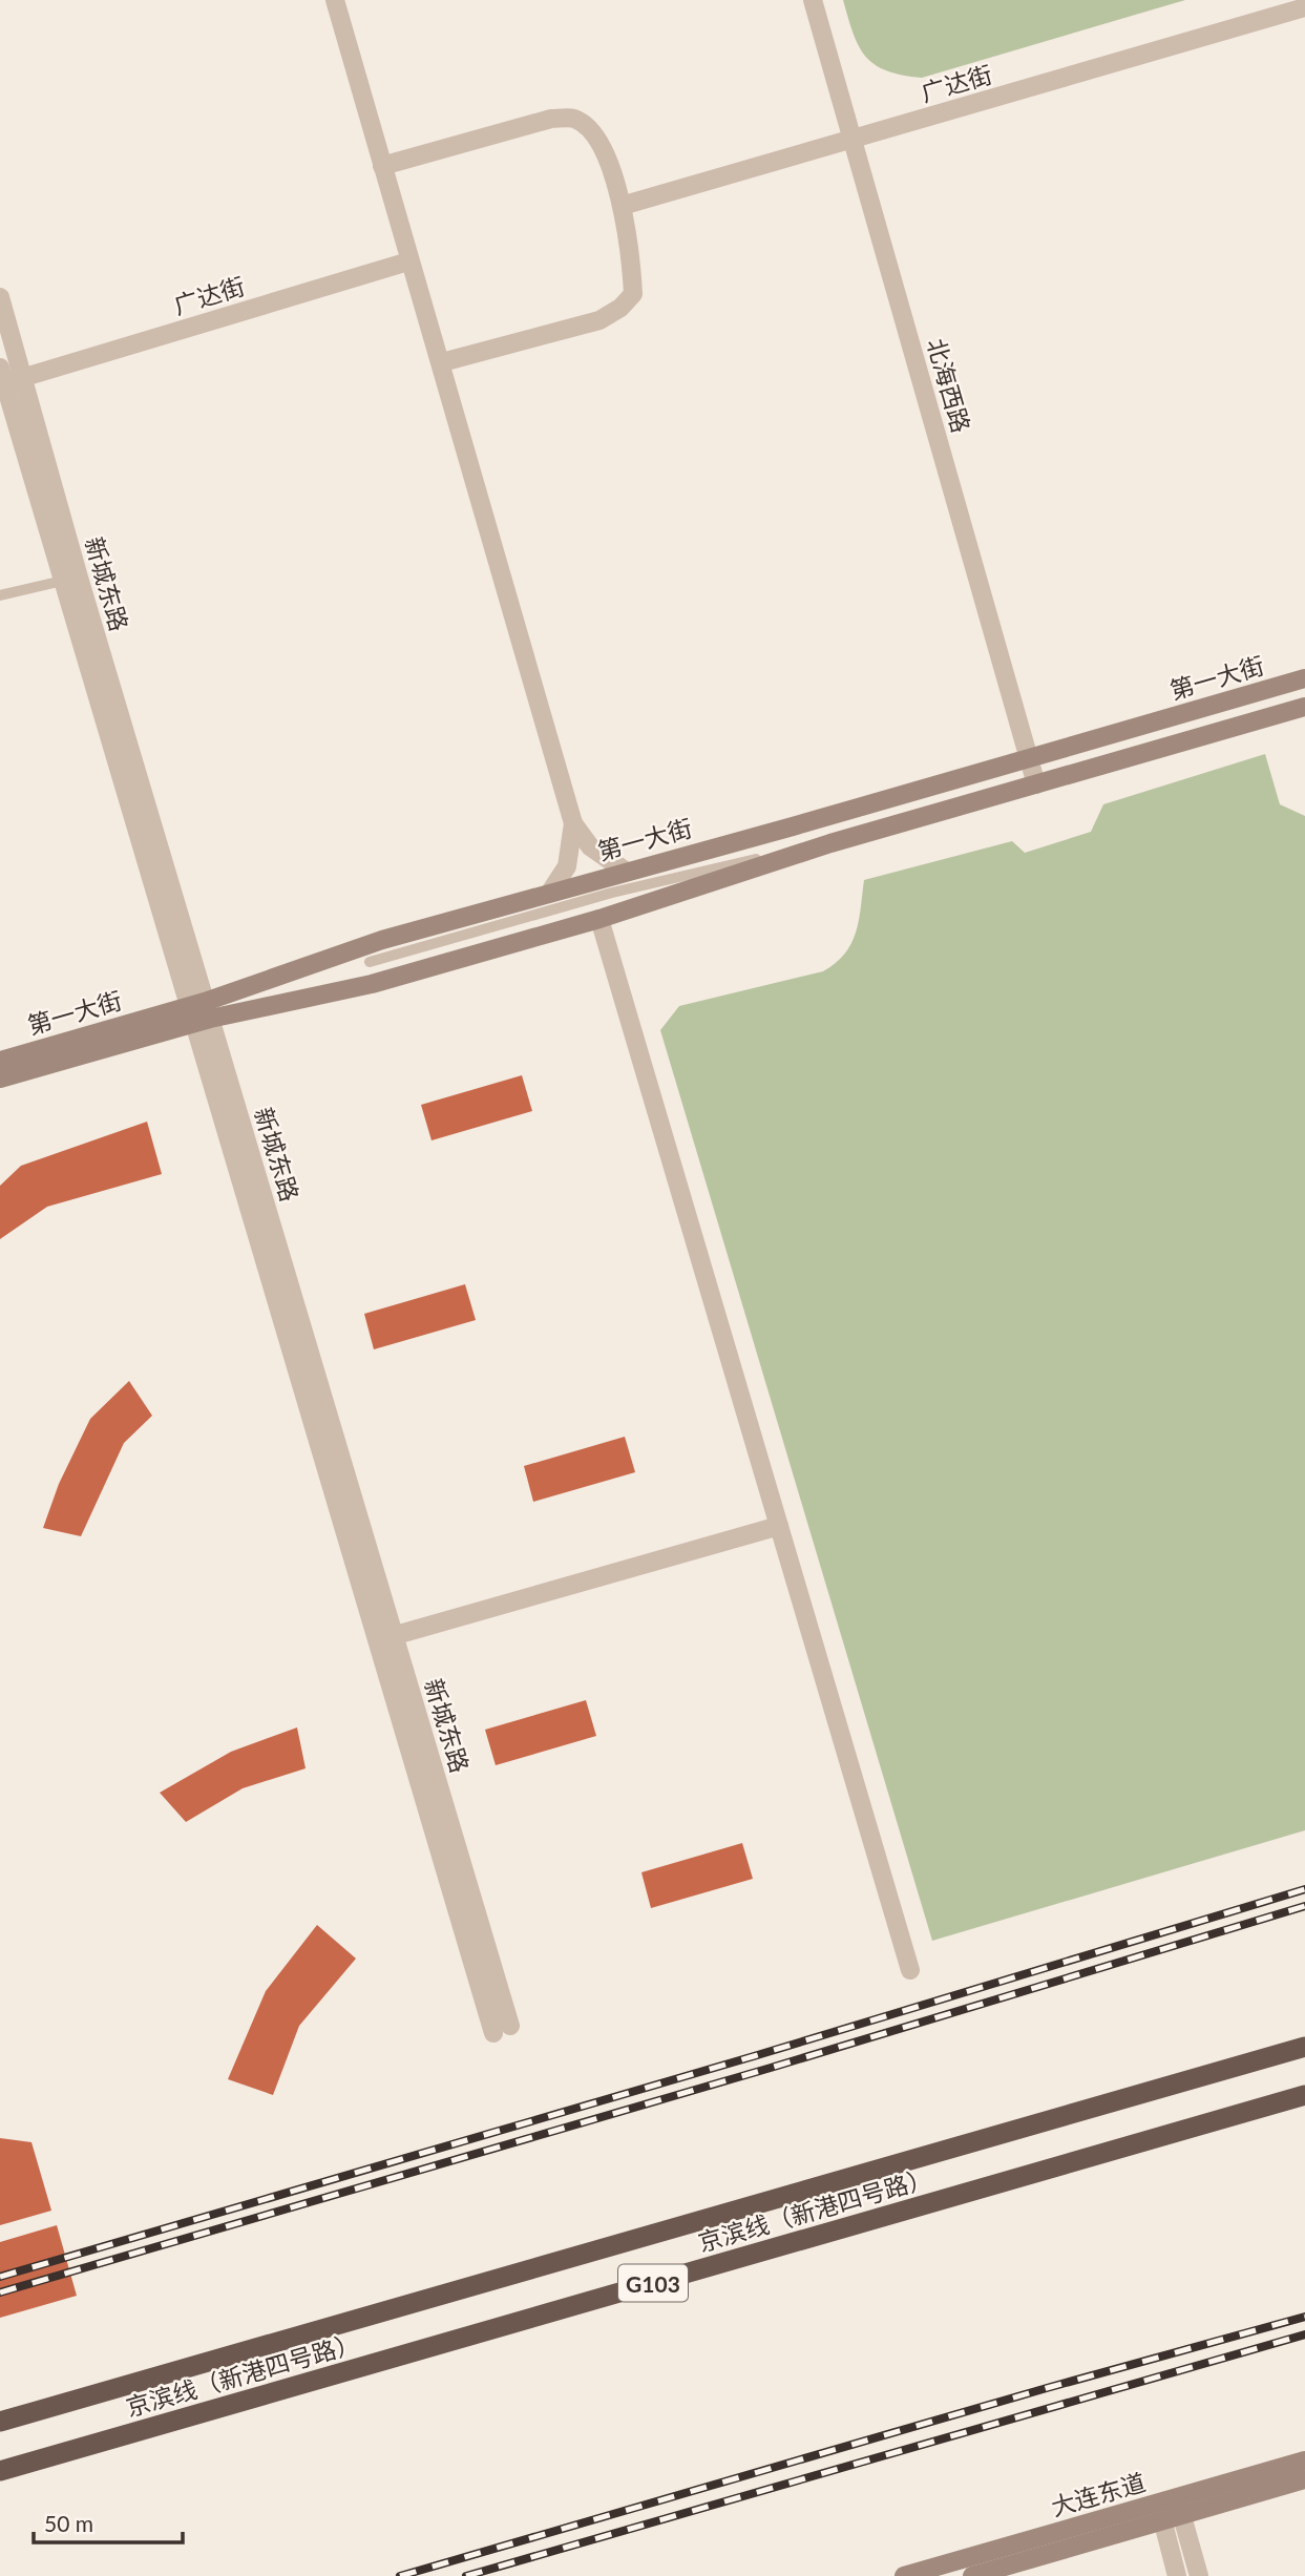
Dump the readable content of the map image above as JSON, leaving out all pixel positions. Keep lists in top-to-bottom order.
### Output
{
  "streets": {
    "highway": ["京滨线（新港四号路）", "G103"],
    "main road": ["第一大街", "大连东道"],
    "street": ["广达街", "北海西路", "新城东路"]
  },
  "crossings": [
    ["广达街", "北海西路"],
    ["广达街", "新城东路"],
    ["北海西路", "第一大街"],
    ["新城东路", "第一大街"]
  ],
  "scale_bar": "50 m"
}
